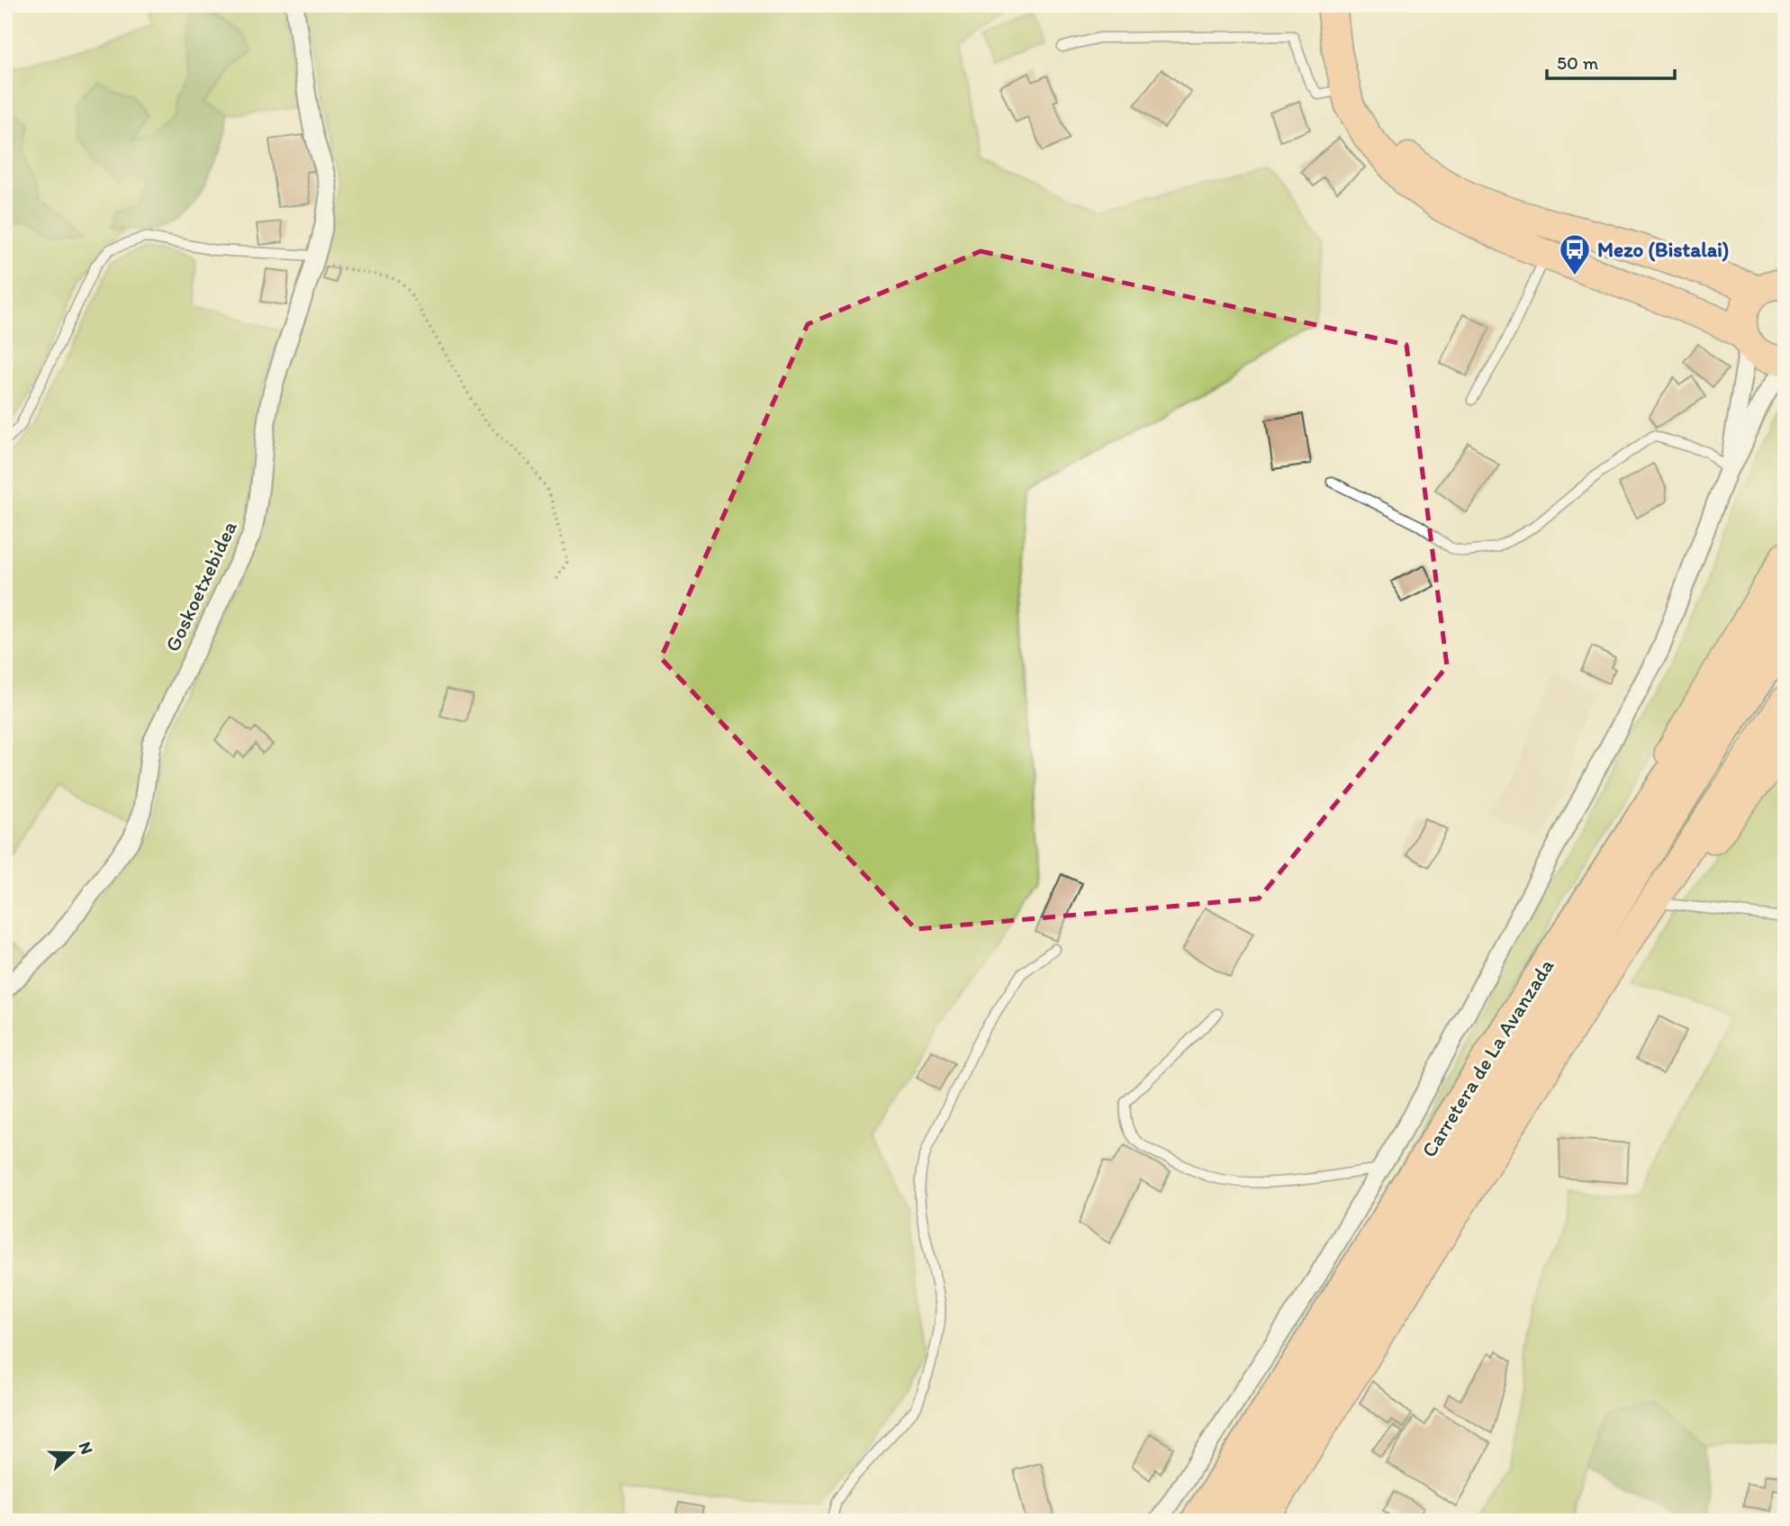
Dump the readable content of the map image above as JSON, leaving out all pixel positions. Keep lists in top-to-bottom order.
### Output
{
  "streets": {
    "highway": ["Carretera de La Avanzada"],
    "street": ["Goskoetxebidea"]
  },
  "places": {
    "bus stop": ["Mezo (Bistalai)"]
  },
  "scale_bar": "50 m",
  "north": "right"
}
